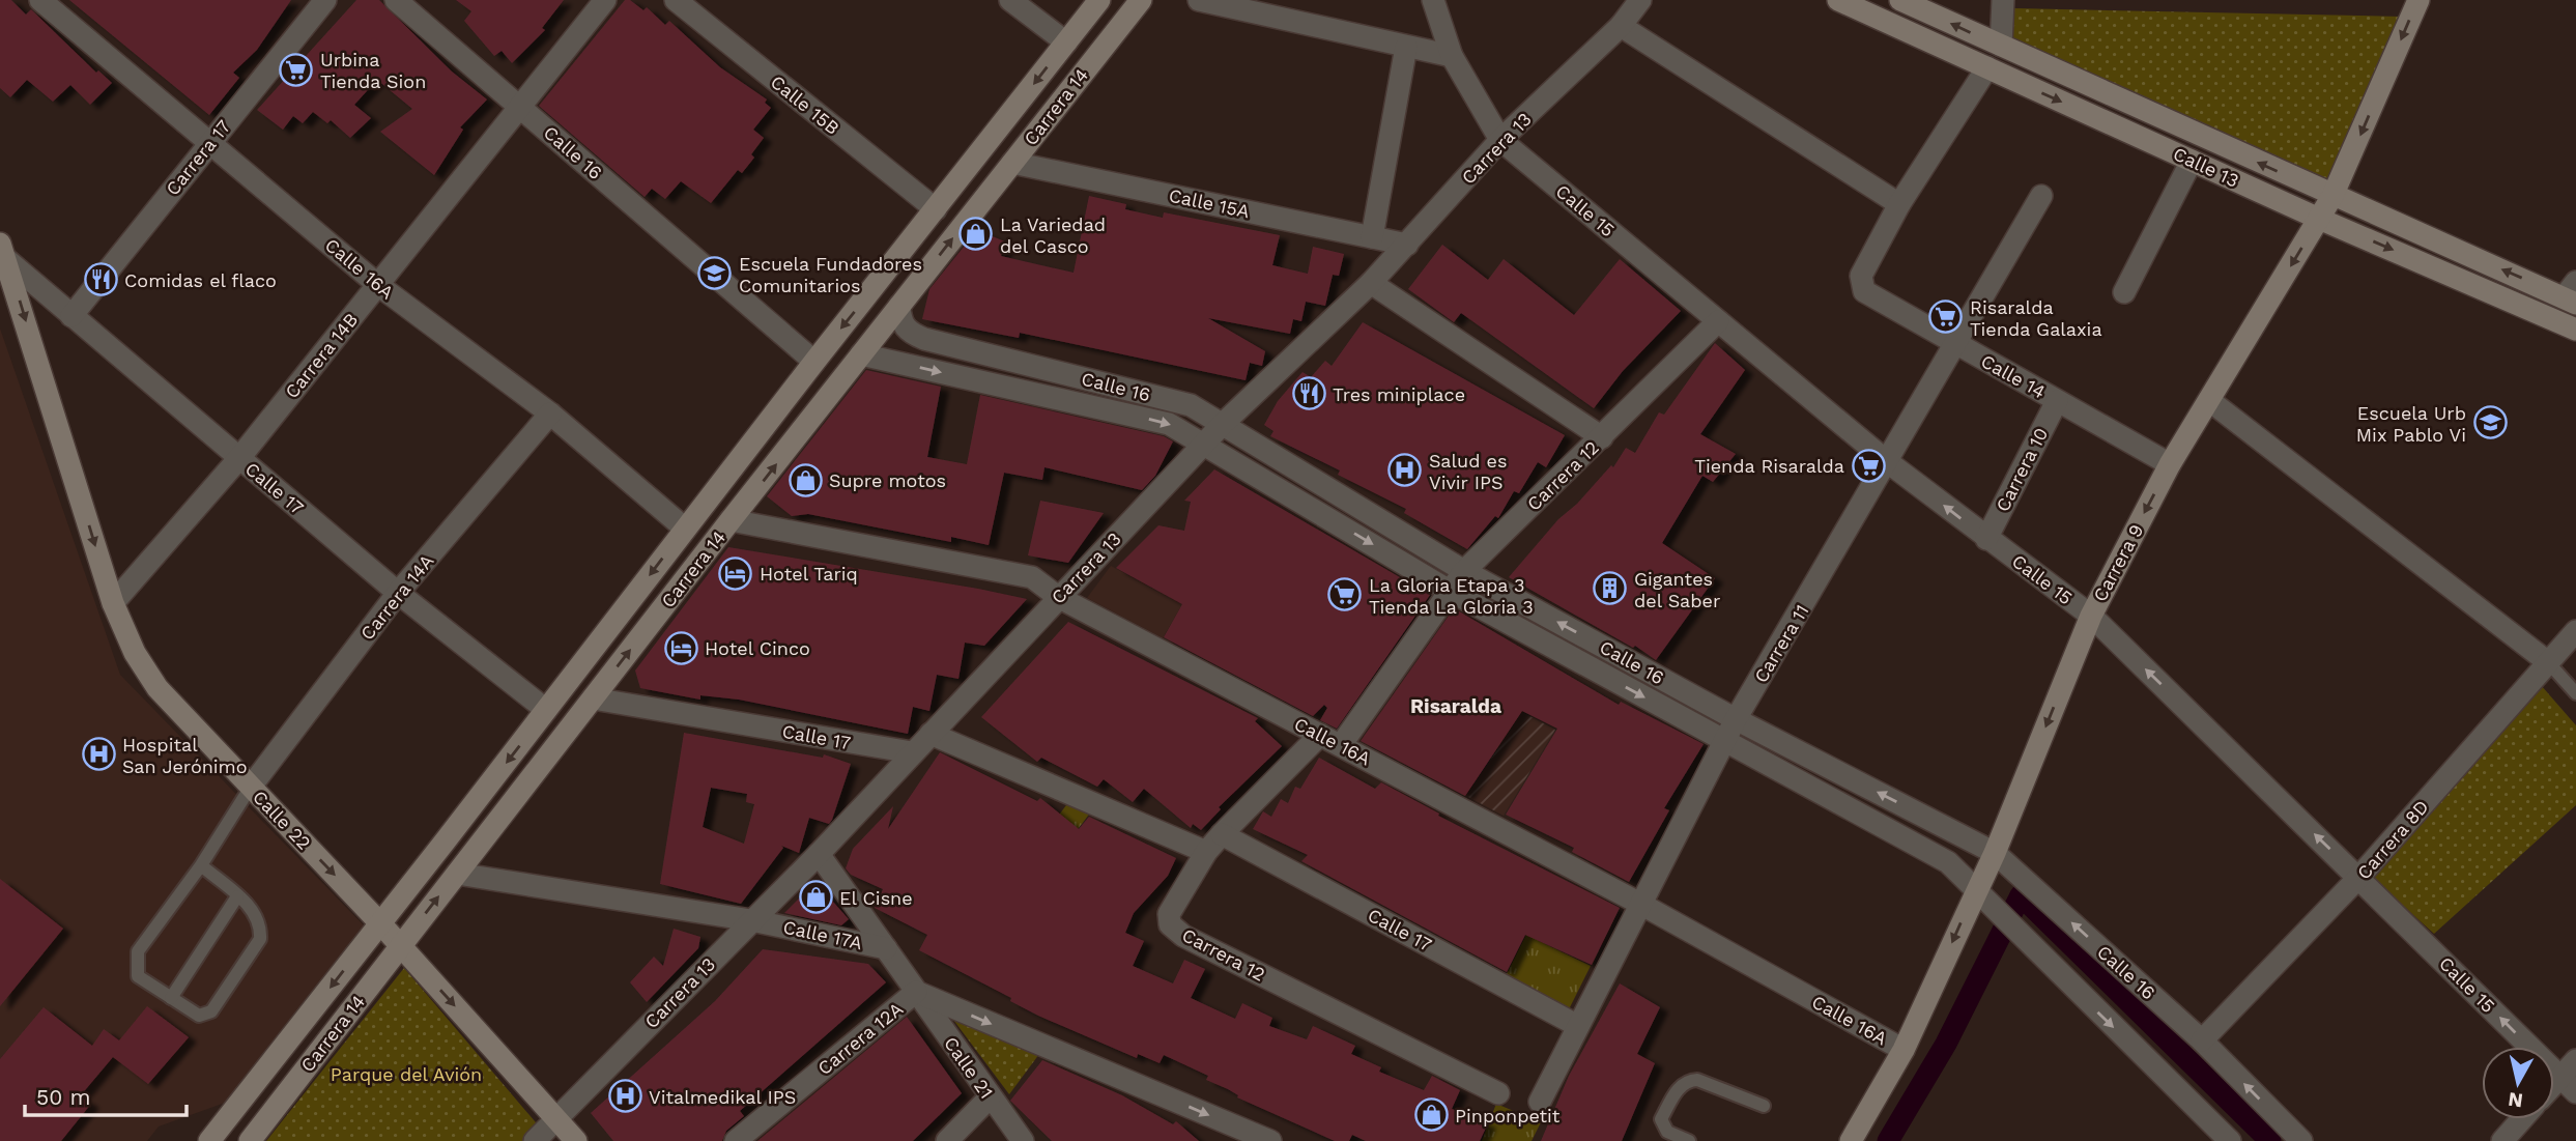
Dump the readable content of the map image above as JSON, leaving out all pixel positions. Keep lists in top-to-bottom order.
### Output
{
  "streets": {
    "main road": [
      "Carrera 14",
      "Calle 13",
      "Carrera 9",
      "Calle 22"
    ],
    "street": [
      "Calle 15B",
      "Carrera 13",
      "Calle 16",
      "Carrera 17",
      "Calle 15A",
      "Calle 15",
      "Calle 16A",
      "Carrera 14B",
      "Calle 14",
      "Carrera 10",
      "Carrera 12",
      "Calle 17",
      "Carrera 14A",
      "Carrera 11",
      "Carrera 8D",
      "Calle 17A",
      "Carrera 12A",
      "Calle 21"
    ]
  },
  "crossings": [
    ["Calle 15B", "Carrera 14"],
    ["Carrera 14", "Calle 16"],
    ["Carrera 14", "Calle 15A"],
    ["Carrera 14", "Calle 16A"],
    ["Carrera 14", "Calle 17"],
    ["Carrera 14", "Calle 22"],
    ["Carrera 14", "Calle 17A"],
    ["Carrera 13", "Calle 16"],
    ["Carrera 13", "Calle 15A"],
    ["Carrera 13", "Calle 15"],
    ["Carrera 13", "Calle 16A"],
    ["Carrera 13", "Calle 17"],
    ["Carrera 13", "Calle 22"],
    ["Carrera 13", "Calle 17A"],
    ["Calle 16", "Carrera 14B"],
    ["Calle 16", "Carrera 12"],
    ["Calle 16", "Carrera 9"],
    ["Calle 16", "Carrera 11"],
    ["Calle 16", "Carrera 8D"],
    ["Carrera 17", "Calle 16A"],
    ["Carrera 17", "Calle 17"],
    ["Calle 13", "Carrera 9"],
    ["Calle 15", "Carrera 10"],
    ["Calle 15", "Carrera 12"],
    ["Calle 15", "Carrera 9"],
    ["Calle 15", "Carrera 11"],
    ["Calle 15", "Carrera 8D"],
    ["Calle 16A", "Carrera 14B"],
    ["Calle 16A", "Carrera 12"],
    ["Calle 16A", "Carrera 9"],
    ["Calle 16A", "Carrera 14A"],
    ["Calle 16A", "Carrera 11"],
    ["Carrera 14B", "Calle 17"],
    ["Carrera 14B", "Calle 22"],
    ["Calle 14", "Carrera 10"],
    ["Calle 14", "Carrera 9"],
    ["Calle 14", "Carrera 11"],
    ["Carrera 12", "Calle 17"],
    ["Calle 17", "Carrera 14A"],
    ["Calle 17", "Carrera 11"],
    ["Calle 17", "Calle 22"],
    ["Carrera 14A", "Calle 22"],
    ["Calle 17A", "Carrera 12A"],
    ["Calle 17A", "Calle 21"],
    ["Carrera 12A", "Calle 21"]
  ],
  "one_way": ["Calle 15", "Carrera 9", "Calle 22"],
  "districts": ["Risaralda"],
  "parks": ["Parque del Avión"],
  "places": {
    "supermarket": [
      "Urbina Tienda Sion",
      "Risaralda Tienda Galaxia",
      "Tienda Risaralda",
      "La Gloria Etapa 3 Tienda La Gloria 3"
    ],
    "shop": [
      "La Variedad del Casco",
      "Supre motos",
      "El Cisne",
      "Pinponpetit"
    ],
    "school or university": ["Escuela Fundadores Comunitarios", "Escuela Urb Mix Pablo Vi"],
    "restaurant": ["Comidas el flaco", "Tres miniplace"],
    "hospital": ["Salud es Vivir IPS", "Hospital San Jerónimo", "Vitalmedikal IPS"],
    "hotel": ["Hotel Tariq", "Hotel Cinco"],
    "building": ["Gigantes del Saber"]
  },
  "scale_bar": "50 m",
  "north": "bottom"
}
